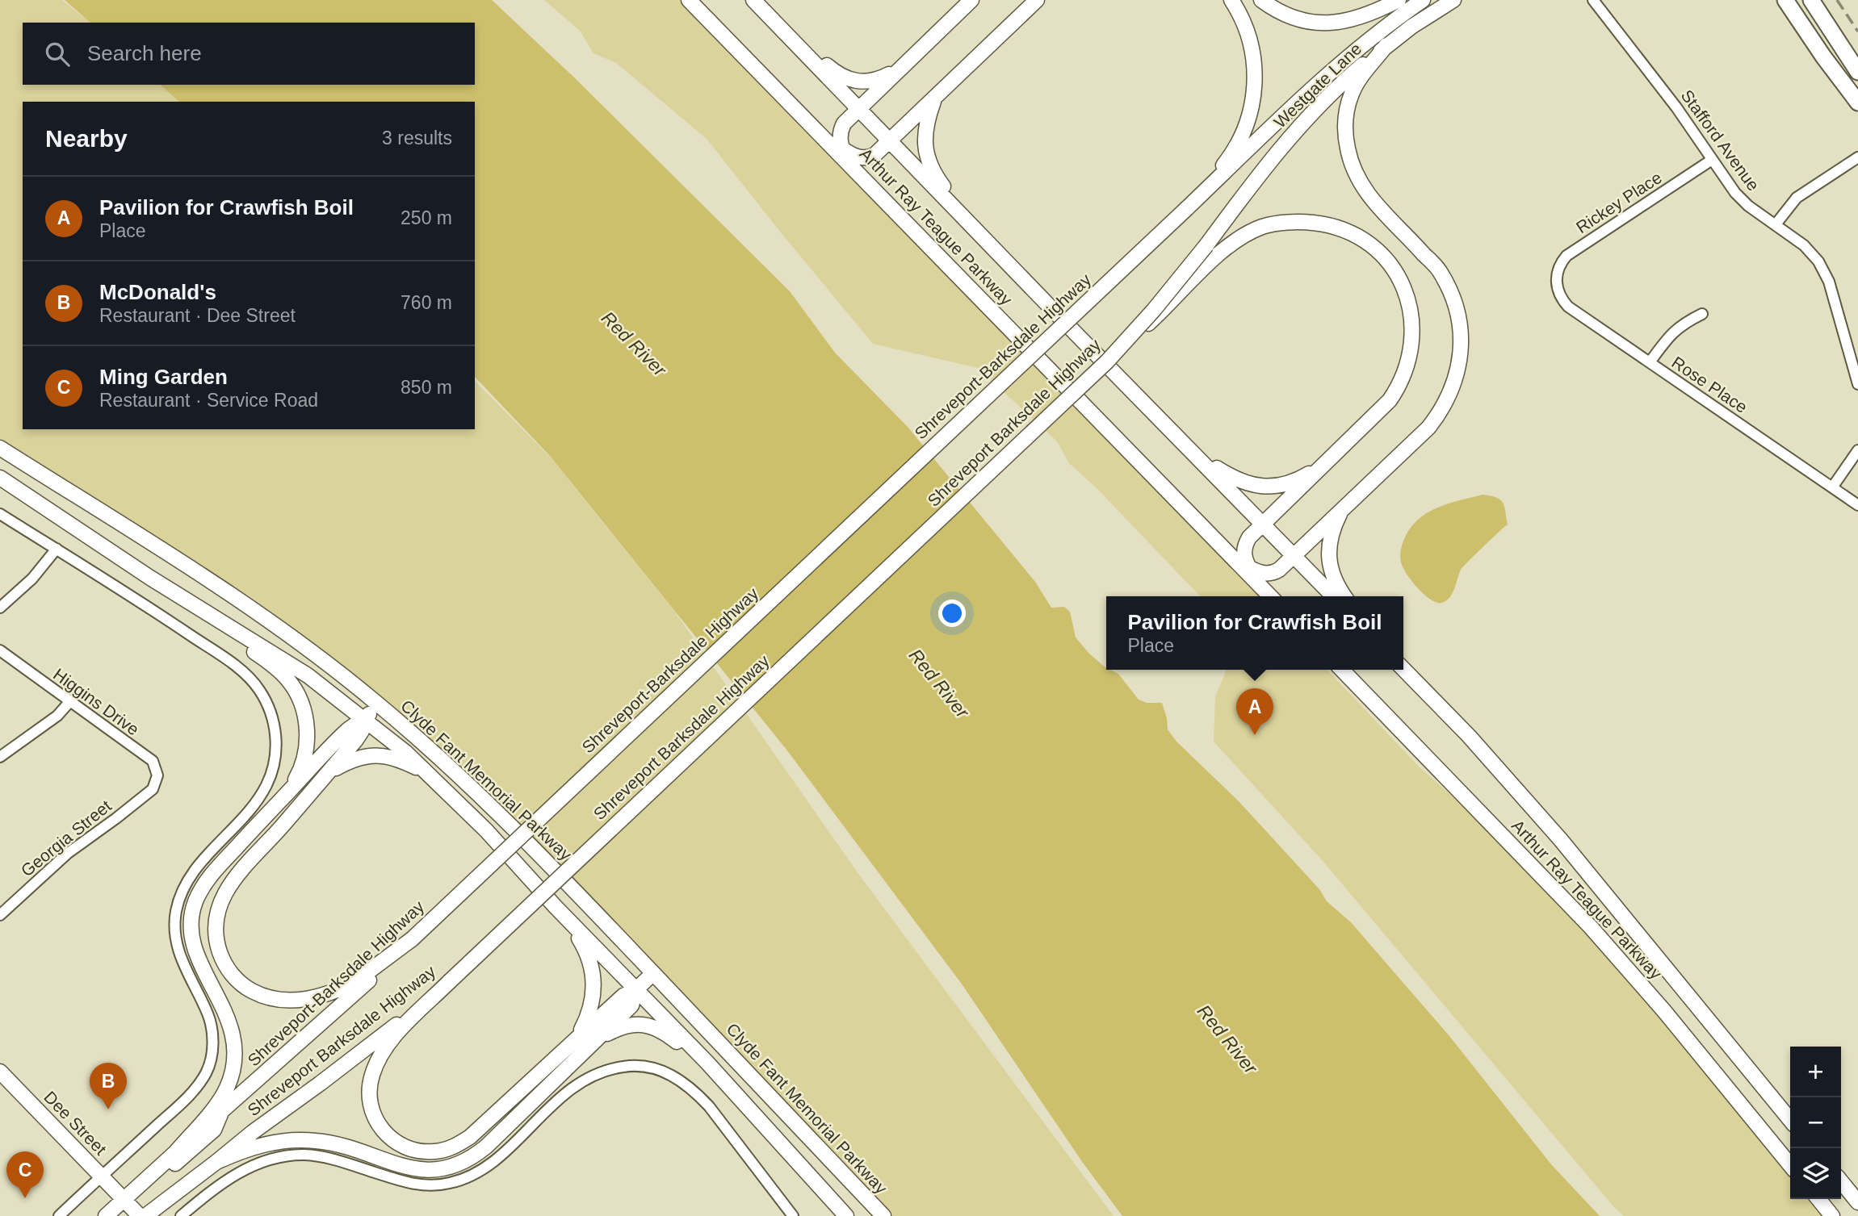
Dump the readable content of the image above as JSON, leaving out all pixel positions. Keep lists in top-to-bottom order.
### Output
{
  "streets": {
    "main road": [
      "Westgate Lane",
      "Arthur Ray Teague Parkway",
      "Shreveport-Barksdale Highway",
      "Shreveport Barksdale Highway",
      "Clyde Fant Memorial Parkway",
      "Dee Street"
    ],
    "street": [
      "Stafford Avenue",
      "Rickey Place",
      "Rose Place",
      "Higgins Drive",
      "Georgia Street"
    ]
  },
  "crossings": [
    ["Westgate Lane", "Shreveport-Barksdale Highway"],
    ["Westgate Lane", "Shreveport Barksdale Highway"],
    ["Stafford Avenue", "Rickey Place"],
    ["Rickey Place", "Rose Place"],
    ["Higgins Drive", "Georgia Street"]
  ],
  "water": ["Red River"],
  "page": {
    "search": "Search here",
    "heading": ["Nearby", "3 results"],
    "list": [
      {
        "mark": "A",
        "name": "Pavilion for Crawfish Boil",
        "note": "Place",
        "value": "250 m"
      },
      {
        "mark": "B",
        "name": "McDonald's",
        "note": "Restaurant · Dee Street",
        "value": "760 m"
      },
      {
        "mark": "C",
        "name": "Ming Garden",
        "note": "Restaurant · Service Road",
        "value": "850 m"
      }
    ],
    "popup": ["Pavilion for Crawfish Boil", "Place"],
    "pins": ["A", "B", "C"],
    "map_buttons": ["+", "−"]
  }
}
